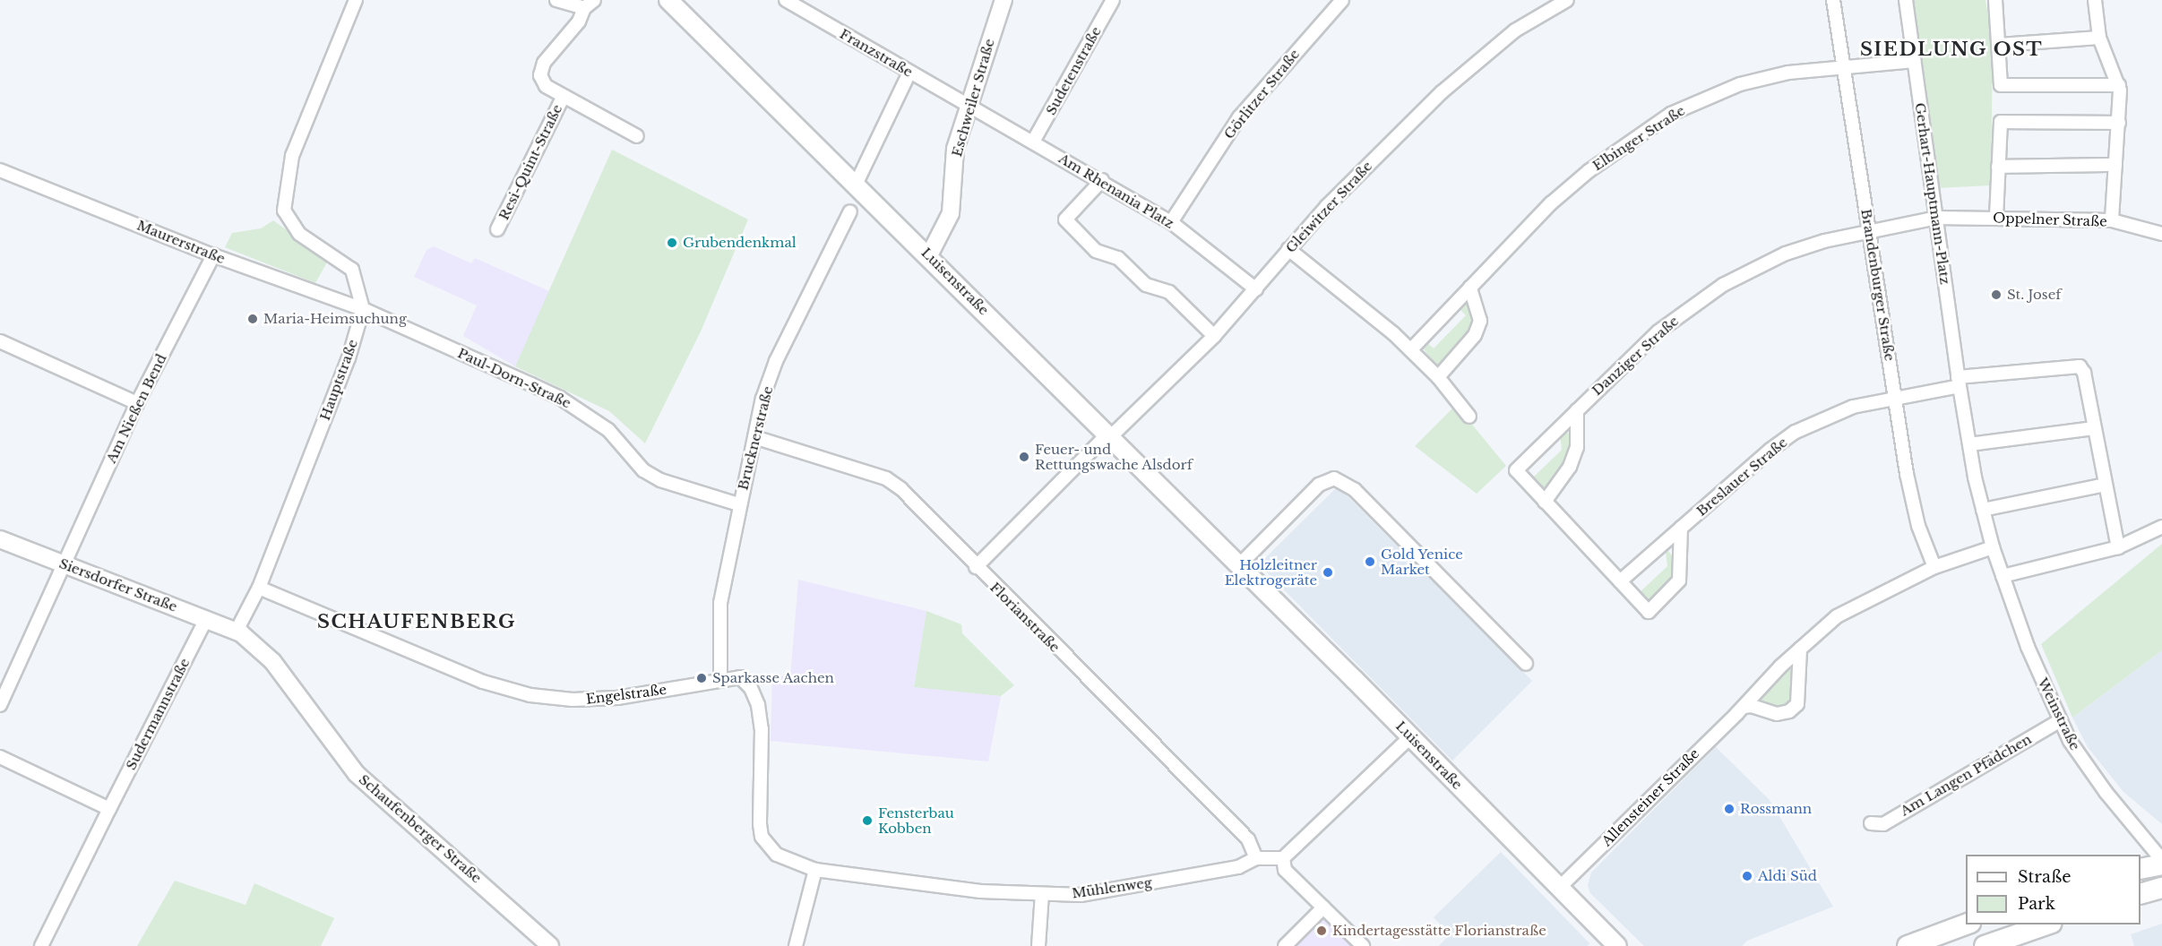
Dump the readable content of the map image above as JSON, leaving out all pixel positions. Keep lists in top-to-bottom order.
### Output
{
  "streets": {
    "main road": ["Luisenstraße"],
    "street": [
      "Franzstraße",
      "Sudetenstraße",
      "Görlitzer Straße",
      "Eschweiler Straße",
      "Elbinger Straße",
      "Resi-Quint-Straße",
      "Am Rhenania Platz",
      "Gerhart-Hauptmann-Platz",
      "Gleiwitzer Straße",
      "Oppelner Straße",
      "Maurerstraße",
      "Brandenburger Straße",
      "Danziger Straße",
      "Paul-Dorn-Straße",
      "Hauptstraße",
      "Am Nießen Bend",
      "Brucknerstraße",
      "Breslauer Straße",
      "Siersdorfer Straße",
      "Florianstraße",
      "Engelstraße",
      "Sudermannstraße",
      "Weinstraße",
      "Am Langen Pfädchen",
      "Allensteiner Straße",
      "Schaufenberger Straße",
      "Mühlenweg"
    ]
  },
  "crossings": [
    ["Franzstraße", "Eschweiler Straße"],
    ["Franzstraße", "Am Rhenania Platz"],
    ["Sudetenstraße", "Am Rhenania Platz"],
    ["Görlitzer Straße", "Am Rhenania Platz"],
    ["Eschweiler Straße", "Am Rhenania Platz"],
    ["Eschweiler Straße", "Luisenstraße"],
    ["Elbinger Straße", "Gerhart-Hauptmann-Platz"],
    ["Elbinger Straße", "Brandenburger Straße"],
    ["Am Rhenania Platz", "Gleiwitzer Straße"],
    ["Gerhart-Hauptmann-Platz", "Oppelner Straße"],
    ["Gerhart-Hauptmann-Platz", "Danziger Straße"],
    ["Gerhart-Hauptmann-Platz", "Breslauer Straße"],
    ["Gerhart-Hauptmann-Platz", "Weinstraße"],
    ["Gleiwitzer Straße", "Luisenstraße"],
    ["Gleiwitzer Straße", "Florianstraße"],
    ["Oppelner Straße", "Danziger Straße"],
    ["Maurerstraße", "Paul-Dorn-Straße"],
    ["Maurerstraße", "Hauptstraße"],
    ["Maurerstraße", "Am Nießen Bend"],
    ["Luisenstraße", "Allensteiner Straße"],
    ["Brandenburger Straße", "Danziger Straße"],
    ["Brandenburger Straße", "Breslauer Straße"],
    ["Brandenburger Straße", "Allensteiner Straße"],
    ["Danziger Straße", "Breslauer Straße"],
    ["Paul-Dorn-Straße", "Hauptstraße"],
    ["Paul-Dorn-Straße", "Brucknerstraße"],
    ["Hauptstraße", "Siersdorfer Straße"],
    ["Hauptstraße", "Engelstraße"],
    ["Hauptstraße", "Schaufenberger Straße"],
    ["Am Nießen Bend", "Siersdorfer Straße"],
    ["Brucknerstraße", "Florianstraße"],
    ["Brucknerstraße", "Engelstraße"],
    ["Siersdorfer Straße", "Sudermannstraße"],
    ["Siersdorfer Straße", "Schaufenberger Straße"],
    ["Florianstraße", "Mühlenweg"],
    ["Engelstraße", "Mühlenweg"],
    ["Weinstraße", "Am Langen Pfädchen"],
    ["Weinstraße", "Allensteiner Straße"]
  ],
  "districts": ["SIEDLUNG OST", "SCHAUFENBERG"],
  "places": [
    "Grubendenkmal",
    "St. Josef",
    "Maria-Heimsuchung",
    "Feuer- und Rettungswache Alsdorf",
    "Gold Yenice Market",
    "Holzleitner Elektrogeräte",
    "Sparkasse Aachen",
    "Rossmann",
    "Fensterbau Kobben",
    "Aldi Süd",
    "Kindertagesstätte Florianstraße"
  ],
  "legend": ["Straße", "Park"]
}
